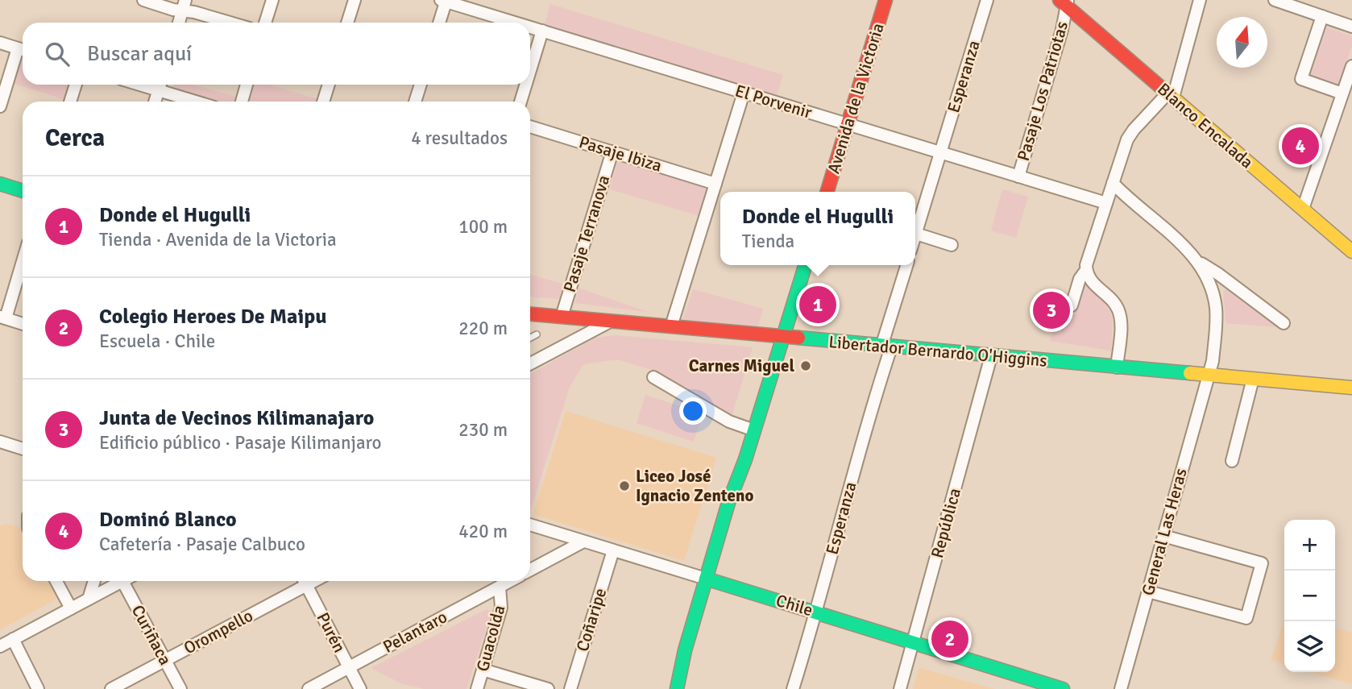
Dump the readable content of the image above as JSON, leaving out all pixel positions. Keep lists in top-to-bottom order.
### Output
{
  "streets": {
    "street": [
      "Esperanza",
      "Pasaje Los Patriotas",
      "Avenida de la Victoria",
      "El Porvenir",
      "Blanco Encalada",
      "Pasaje Ibiza",
      "Pasaje Terranova",
      "Libertador Bernardo O'Higgins",
      "República",
      "General Las Heras",
      "Chile",
      "Coñaripe",
      "Orompello",
      "Pelantaro",
      "Purén",
      "Curiñaca",
      "Guacolda"
    ]
  },
  "crossings": [
    ["Esperanza", "El Porvenir"],
    ["Esperanza", "Libertador Bernardo O'Higgins"],
    ["Esperanza", "Chile"],
    ["Pasaje Los Patriotas", "El Porvenir"],
    ["Pasaje Los Patriotas", "Blanco Encalada"],
    ["Avenida de la Victoria", "El Porvenir"],
    ["Pasaje Ibiza", "Pasaje Terranova"],
    ["Pasaje Terranova", "Libertador Bernardo O'Higgins"],
    ["Libertador Bernardo O'Higgins", "República"],
    ["Libertador Bernardo O'Higgins", "General Las Heras"],
    ["República", "Chile"],
    ["Chile", "Coñaripe"],
    ["Orompello", "Curiñaca"],
    ["Pelantaro", "Purén"],
    ["Pelantaro", "Guacolda"]
  ],
  "places": ["Carnes Miguel", "Liceo José Ignacio Zenteno"],
  "north": "top",
  "page": {
    "search": "Buscar aquí",
    "heading": ["Cerca", "4 resultados"],
    "pins": [
      "4",
      "1",
      "3",
      "2"
    ],
    "list": [
      {
        "mark": "1",
        "name": "Donde el Hugulli",
        "note": "Tienda · Avenida de la Victoria",
        "value": "100 m"
      },
      {
        "mark": "2",
        "name": "Colegio Heroes De Maipu",
        "note": "Escuela · Chile",
        "value": "220 m"
      },
      {
        "mark": "3",
        "name": "Junta de Vecinos Kilimanajaro",
        "note": "Edificio público · Pasaje Kilimanjaro",
        "value": "230 m"
      },
      {
        "mark": "4",
        "name": "Dominó Blanco",
        "note": "Cafetería · Pasaje Calbuco",
        "value": "420 m"
      }
    ],
    "popup": ["Donde el Hugulli", "Tienda"],
    "map_buttons": ["+", "−"]
  }
}
